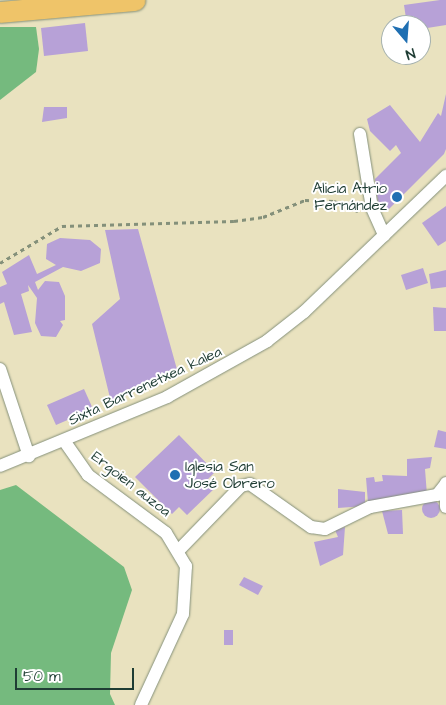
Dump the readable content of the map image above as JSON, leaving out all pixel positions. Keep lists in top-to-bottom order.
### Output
{
  "streets": {
    "street": ["Sixta Barrenetxea kalea", "Ergoien auzoa"]
  },
  "crossings": [
    ["Sixta Barrenetxea kalea", "Ergoien auzoa"]
  ],
  "places": ["Alicia Atrio Fernández", "Iglesia San José Obrero"],
  "scale_bar": "50 m",
  "north": "bottom"
}
